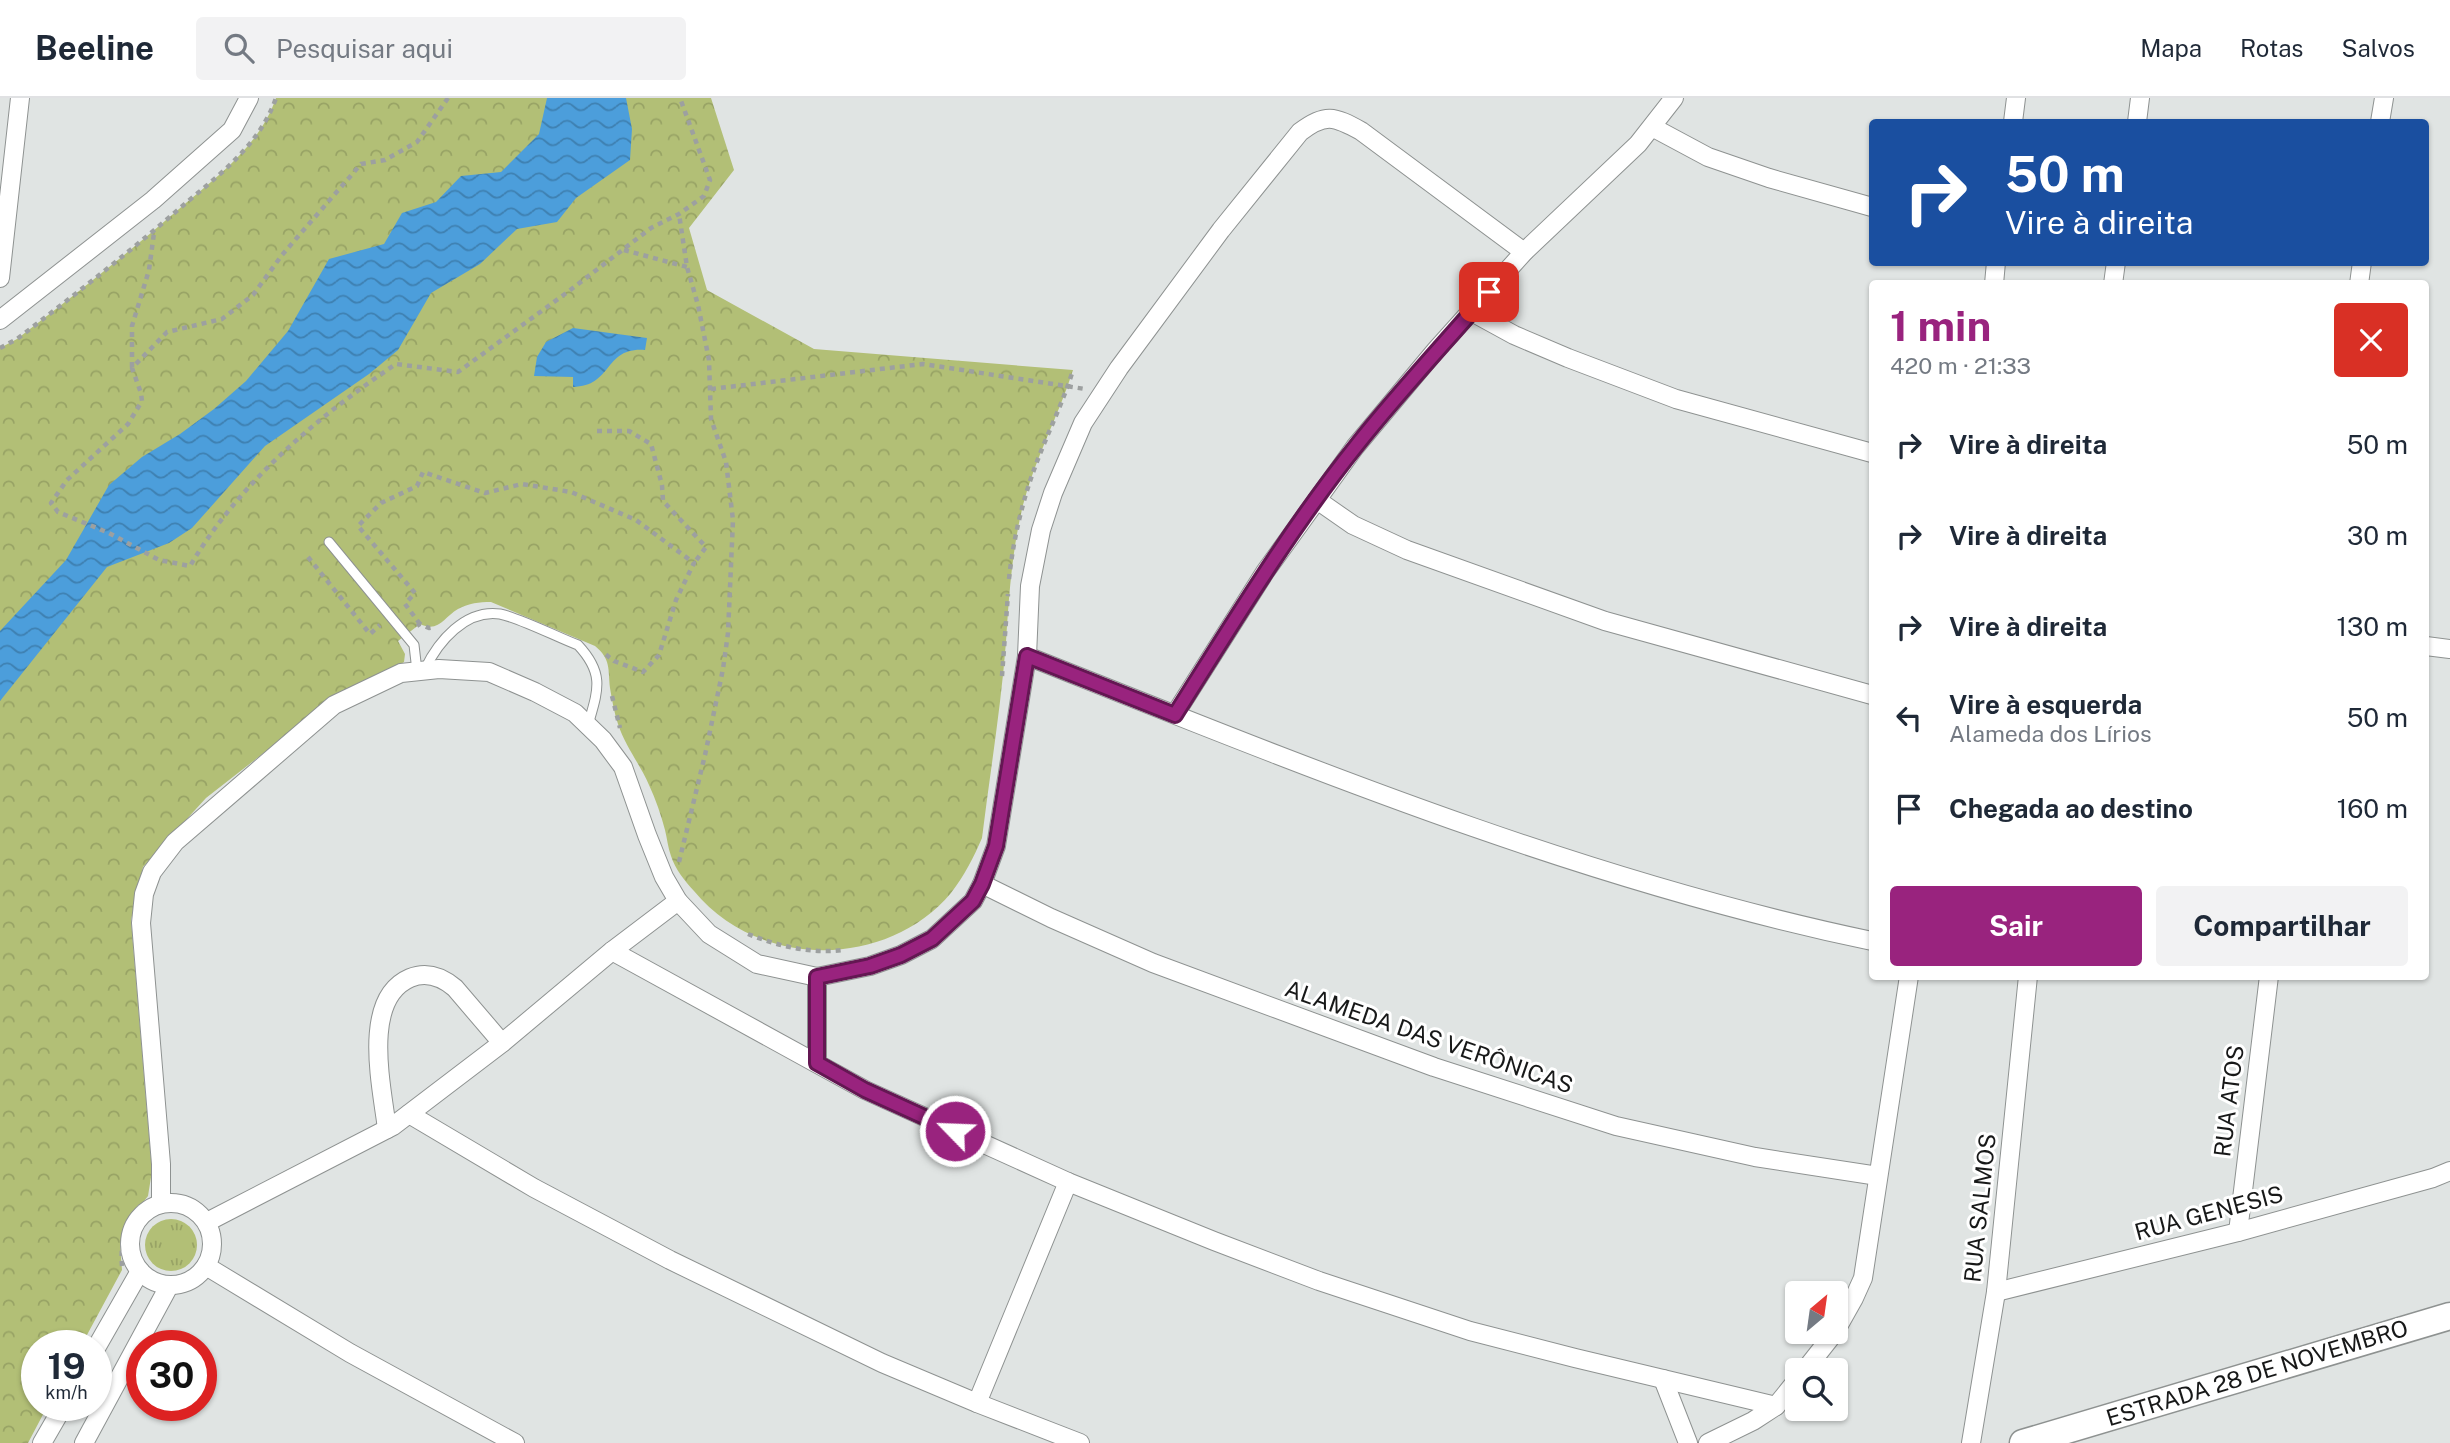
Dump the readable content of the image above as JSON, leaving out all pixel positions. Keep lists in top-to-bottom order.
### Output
{
  "streets": {
    "street": [
      "ALAMEDA DAS VERÔNICAS",
      "RUA ATOS",
      "RUA SALMOS",
      "RUA GENESIS",
      "ESTRADA 28 DE NOVEMBRO"
    ]
  },
  "crossings": [
    ["RUA ATOS", "RUA GENESIS"],
    ["RUA SALMOS", "RUA GENESIS"]
  ],
  "north": "top right",
  "page": {
    "header": "Beeline",
    "search": "Pesquisar aqui",
    "nav": ["Mapa", "Rotas", "Salvos"],
    "turn": ["50 m", "Vire à direita"],
    "heading": ["1 min", "420 m · 21:33"],
    "list": [
      {
        "name": "Vire à direita",
        "value": "50 m"
      },
      {
        "name": "Vire à direita",
        "value": "30 m"
      },
      {
        "name": "Vire à direita",
        "value": "130 m"
      },
      {
        "name": "Vire à esquerda",
        "note": "Alameda dos Lírios",
        "value": "50 m"
      },
      {
        "name": "Chegada ao destino",
        "value": "160 m"
      }
    ],
    "buttons": ["Sair", "Compartilhar"],
    "speed": "19 km/h",
    "limit": "30"
  }
}
